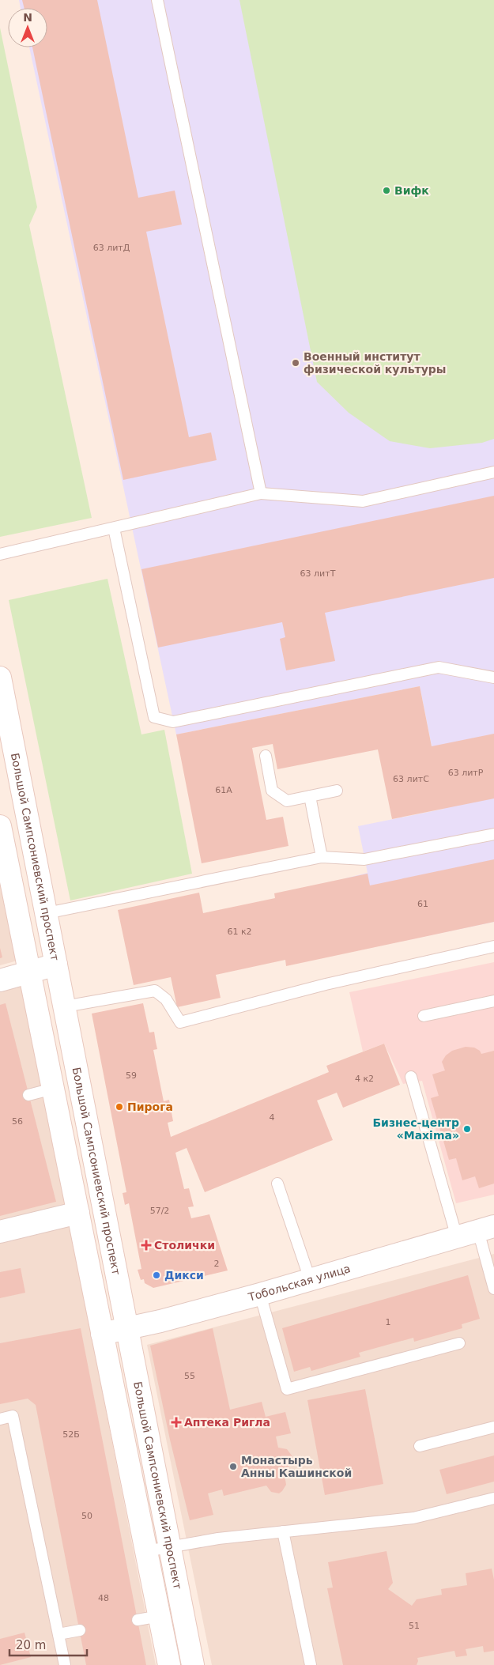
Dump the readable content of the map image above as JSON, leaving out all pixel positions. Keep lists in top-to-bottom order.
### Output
{
  "streets": {
    "main road": ["Большой Сампсониевский проспект", "Тобольская улица"]
  },
  "crossings": [
    ["Большой Сампсониевский проспект", "Тобольская улица"]
  ],
  "places": {
    "other": [
      "Вифк",
      "Военный институт физической культуры",
      "Пирога",
      "Бизнес-центр «Maxima»",
      "Дикси",
      "Монастырь Анны Кашинской"
    ],
    "health": ["Столички", "Аптека Ригла"]
  },
  "house_numbers": [
    "63 литД",
    "63 литТ",
    "63 литР",
    "63 литС",
    "61А",
    "61",
    "61 к2",
    "59",
    "4 к2",
    "4",
    "56",
    "57/2",
    "2",
    "1",
    "55",
    "52Б",
    "50",
    "48",
    "51"
  ],
  "scale_bar": "20 m",
  "north": "top"
}
